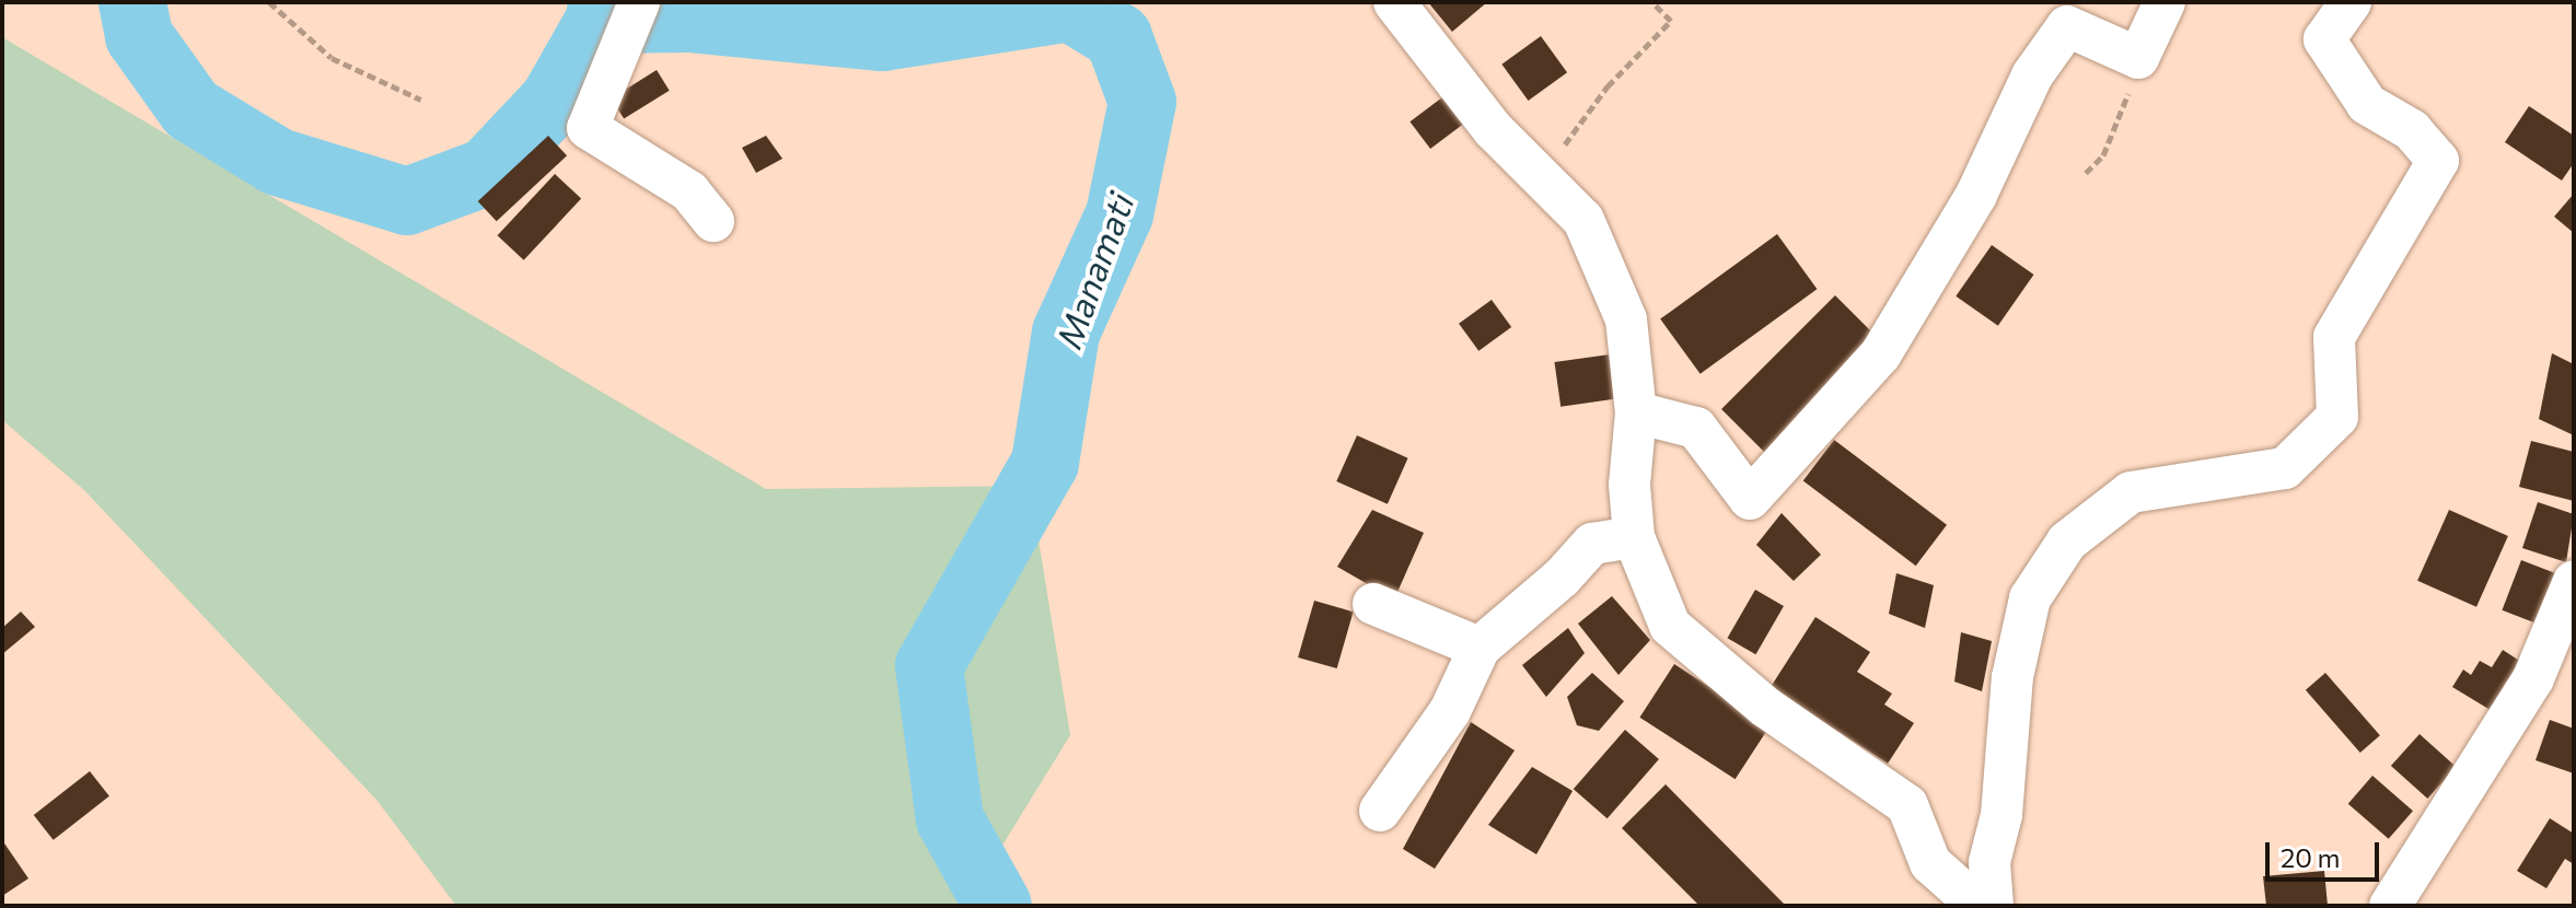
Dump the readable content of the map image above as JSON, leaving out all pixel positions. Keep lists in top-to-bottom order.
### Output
{
  "water": ["Manamati"],
  "scale_bar": "20 m"
}
